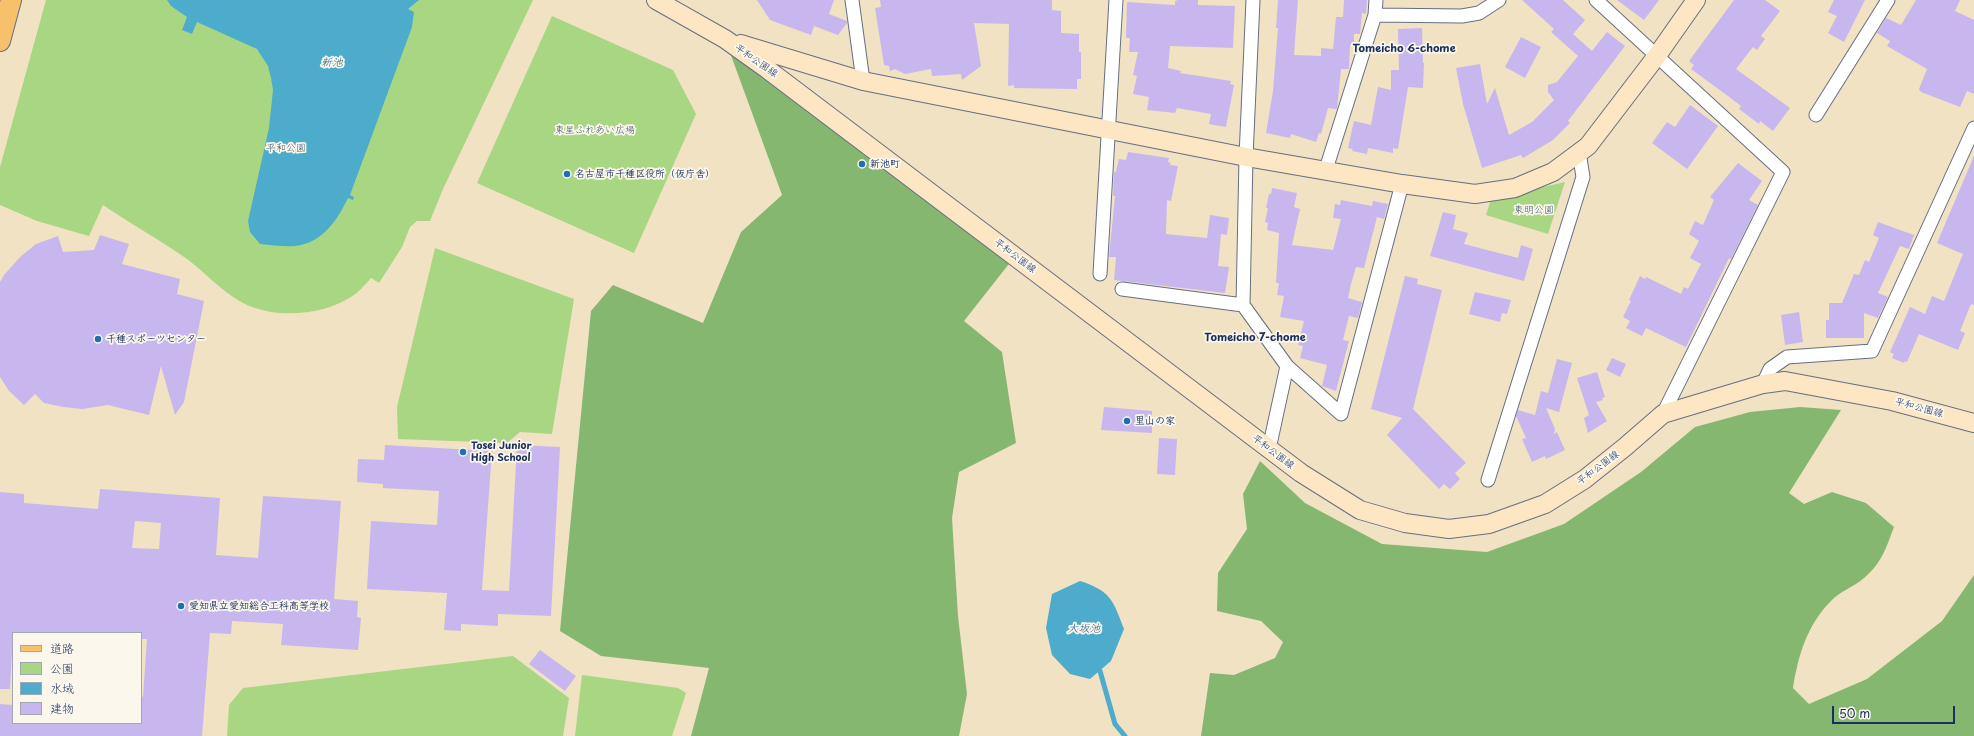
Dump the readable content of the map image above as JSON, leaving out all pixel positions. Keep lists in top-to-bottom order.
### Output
{
  "streets": {
    "street": ["平和公園線"]
  },
  "districts": ["Tomeicho 6-chome", "Tomeicho 7-chome"],
  "water": ["新池", "大坂池"],
  "parks": ["東星ふれあい広場", "平和公園", "東明公園"],
  "places": [
    "新池町",
    "名古屋市千種区役所（仮庁舎）",
    "千種スポーツセンター",
    "里山の家",
    "Tosei Junior High School",
    "愛知県立愛知総合工科高等学校"
  ],
  "legend": [
    "道路",
    "公園",
    "水域",
    "建物"
  ],
  "scale_bar": "50 m"
}
